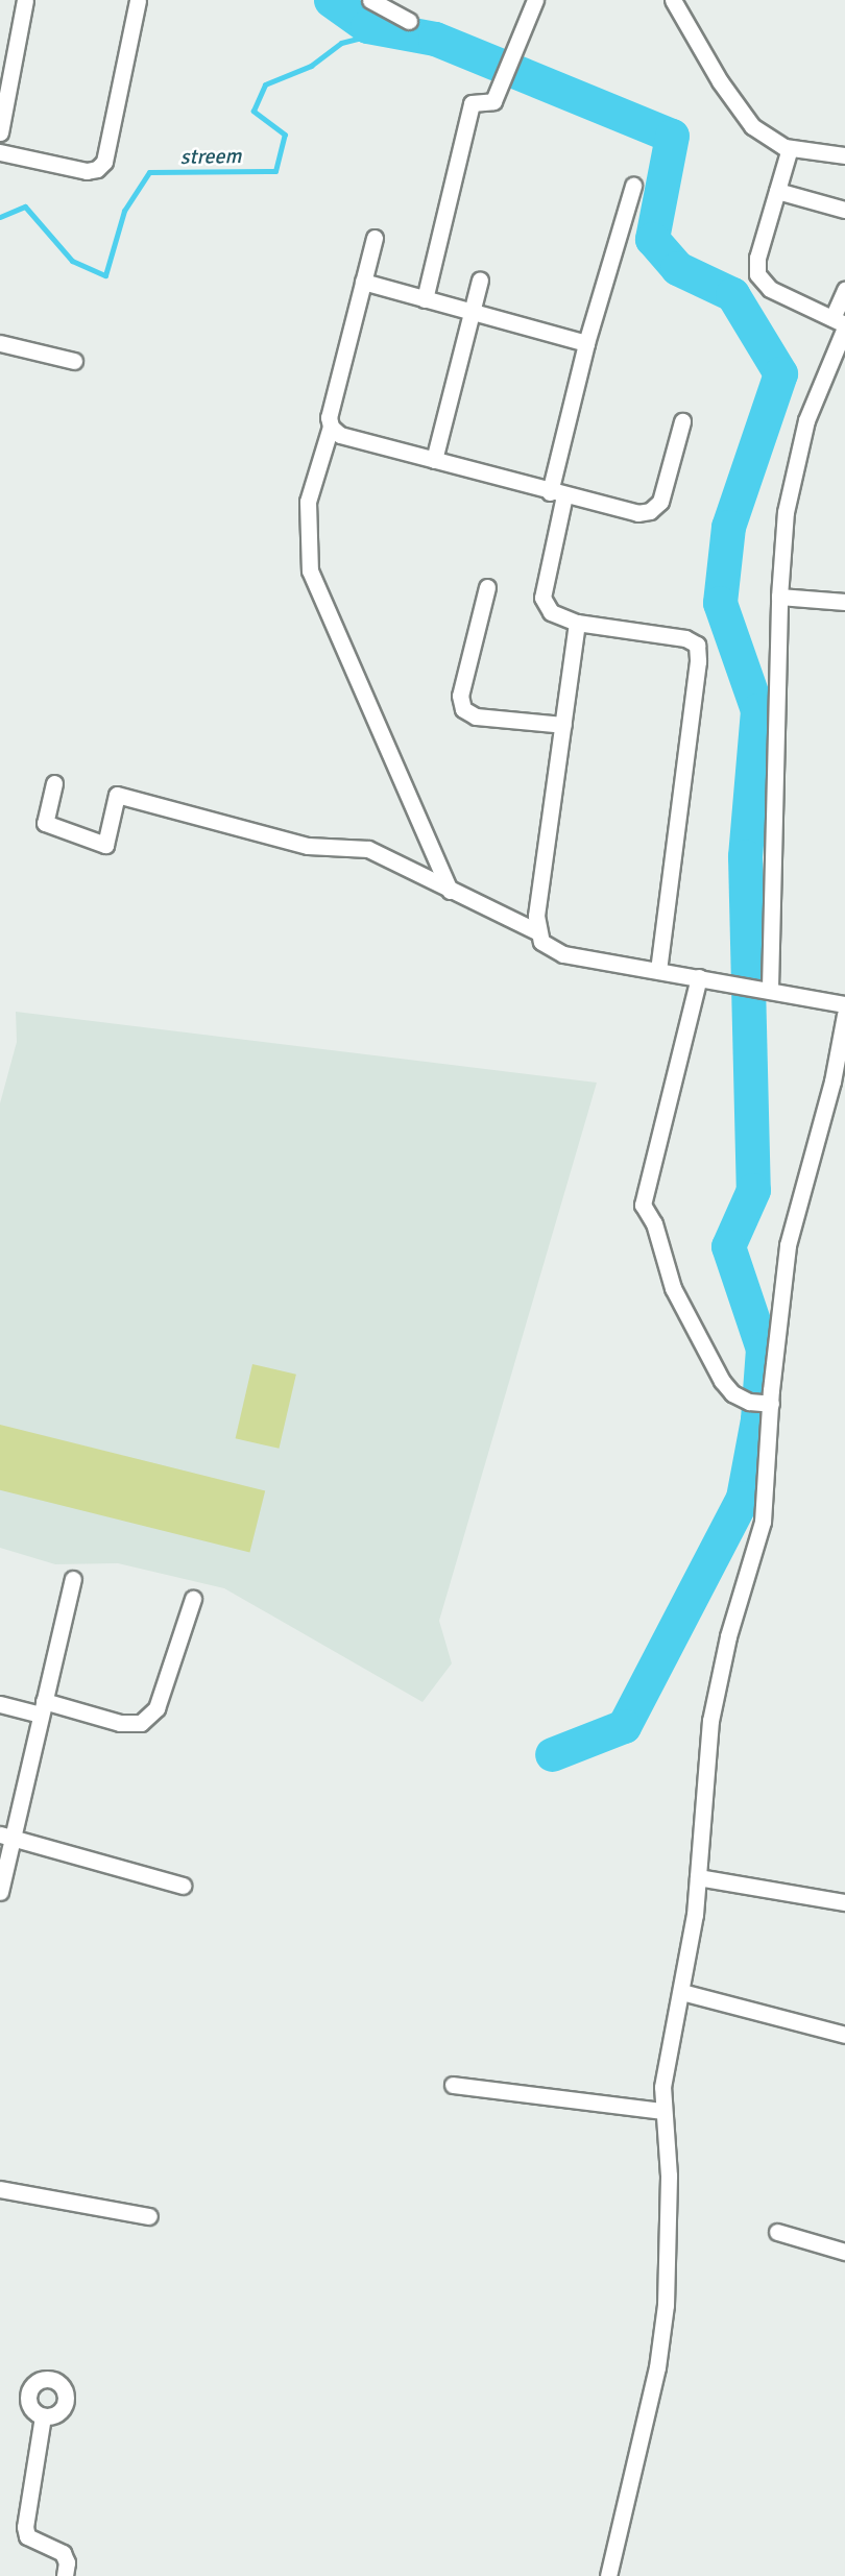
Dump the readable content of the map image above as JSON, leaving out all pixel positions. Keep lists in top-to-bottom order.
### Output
{
  "water": ["streem"]
}
